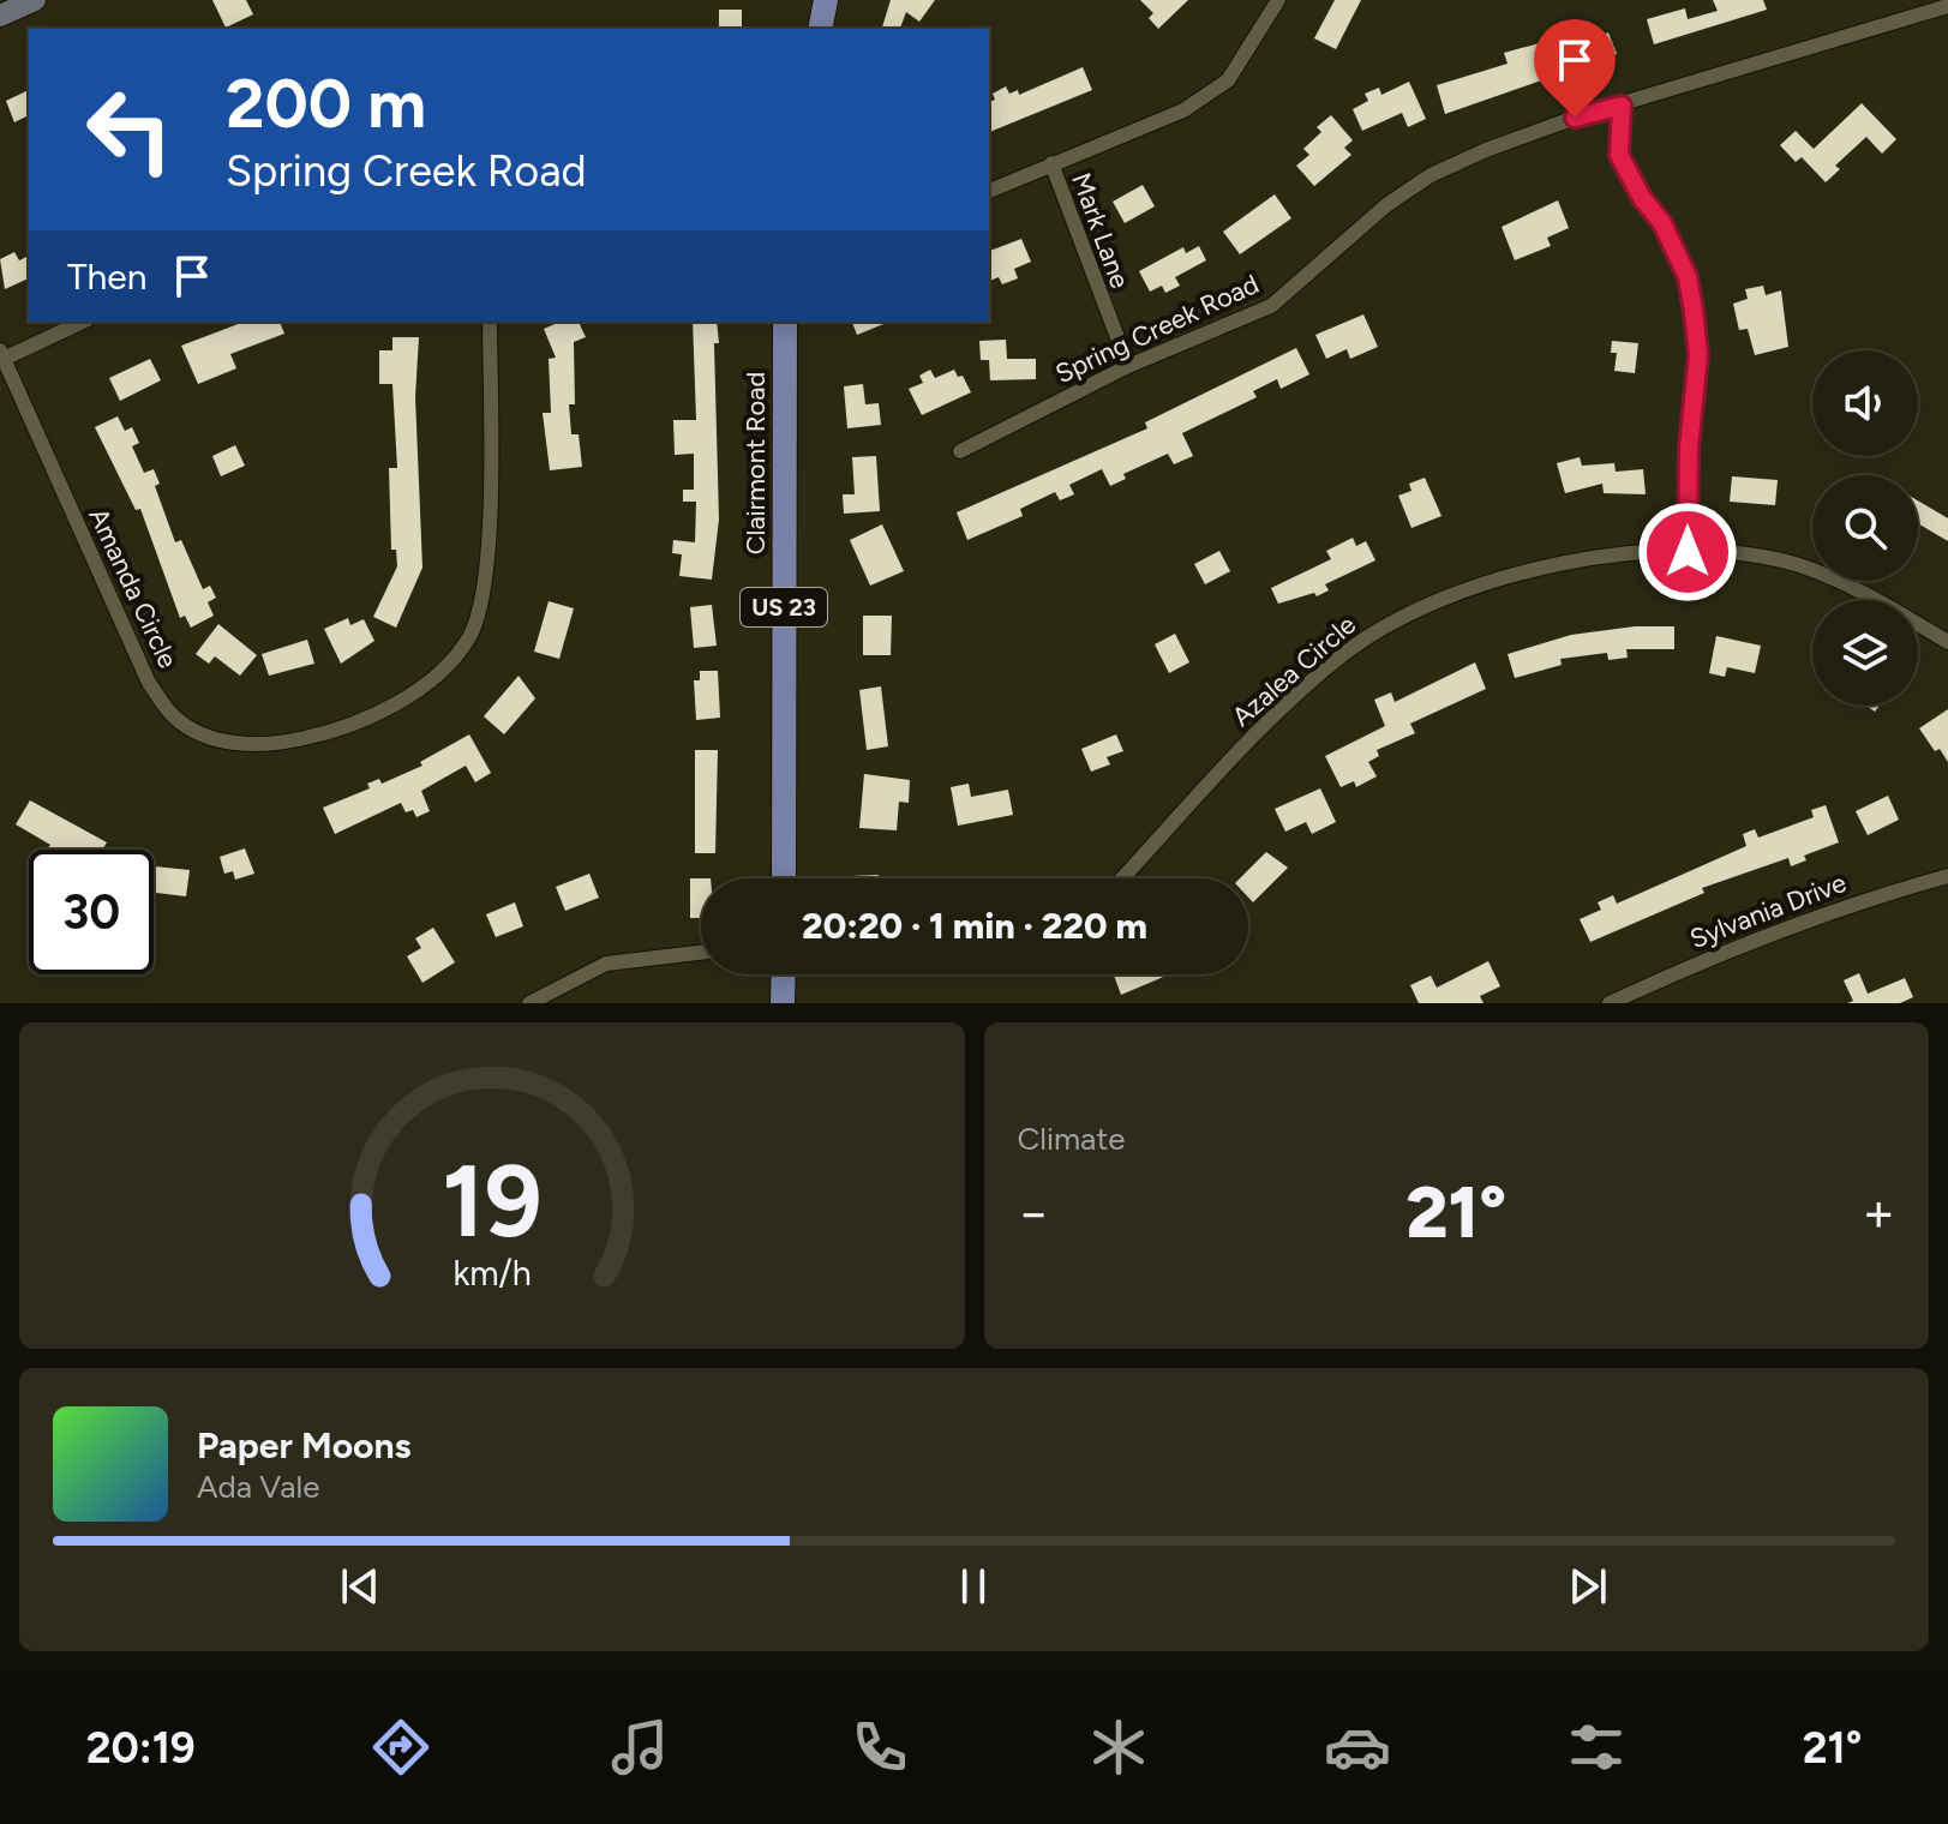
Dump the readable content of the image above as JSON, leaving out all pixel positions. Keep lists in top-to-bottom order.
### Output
{
  "streets": {
    "main road": ["Clairmont Road", "US 23"],
    "street": [
      "Mark Lane",
      "Spring Creek Road",
      "Amanda Circle",
      "Azalea Circle",
      "Sylvania Drive"
    ]
  },
  "crossings": [
    ["Mark Lane", "Spring Creek Road"]
  ],
  "page": {
    "turn": ["200 m", "Spring Creek Road"],
    "then": "Then",
    "limit": "30",
    "trip": "20:20 · 1 min · 220 m",
    "tile": "Climate",
    "heat": ["−", "21°", "+"],
    "song": ["Paper Moons", "Ada Vale"],
    "tabs": ["20:19", "21°"],
    "gauge": ["19", "km/h"]
  }
}
